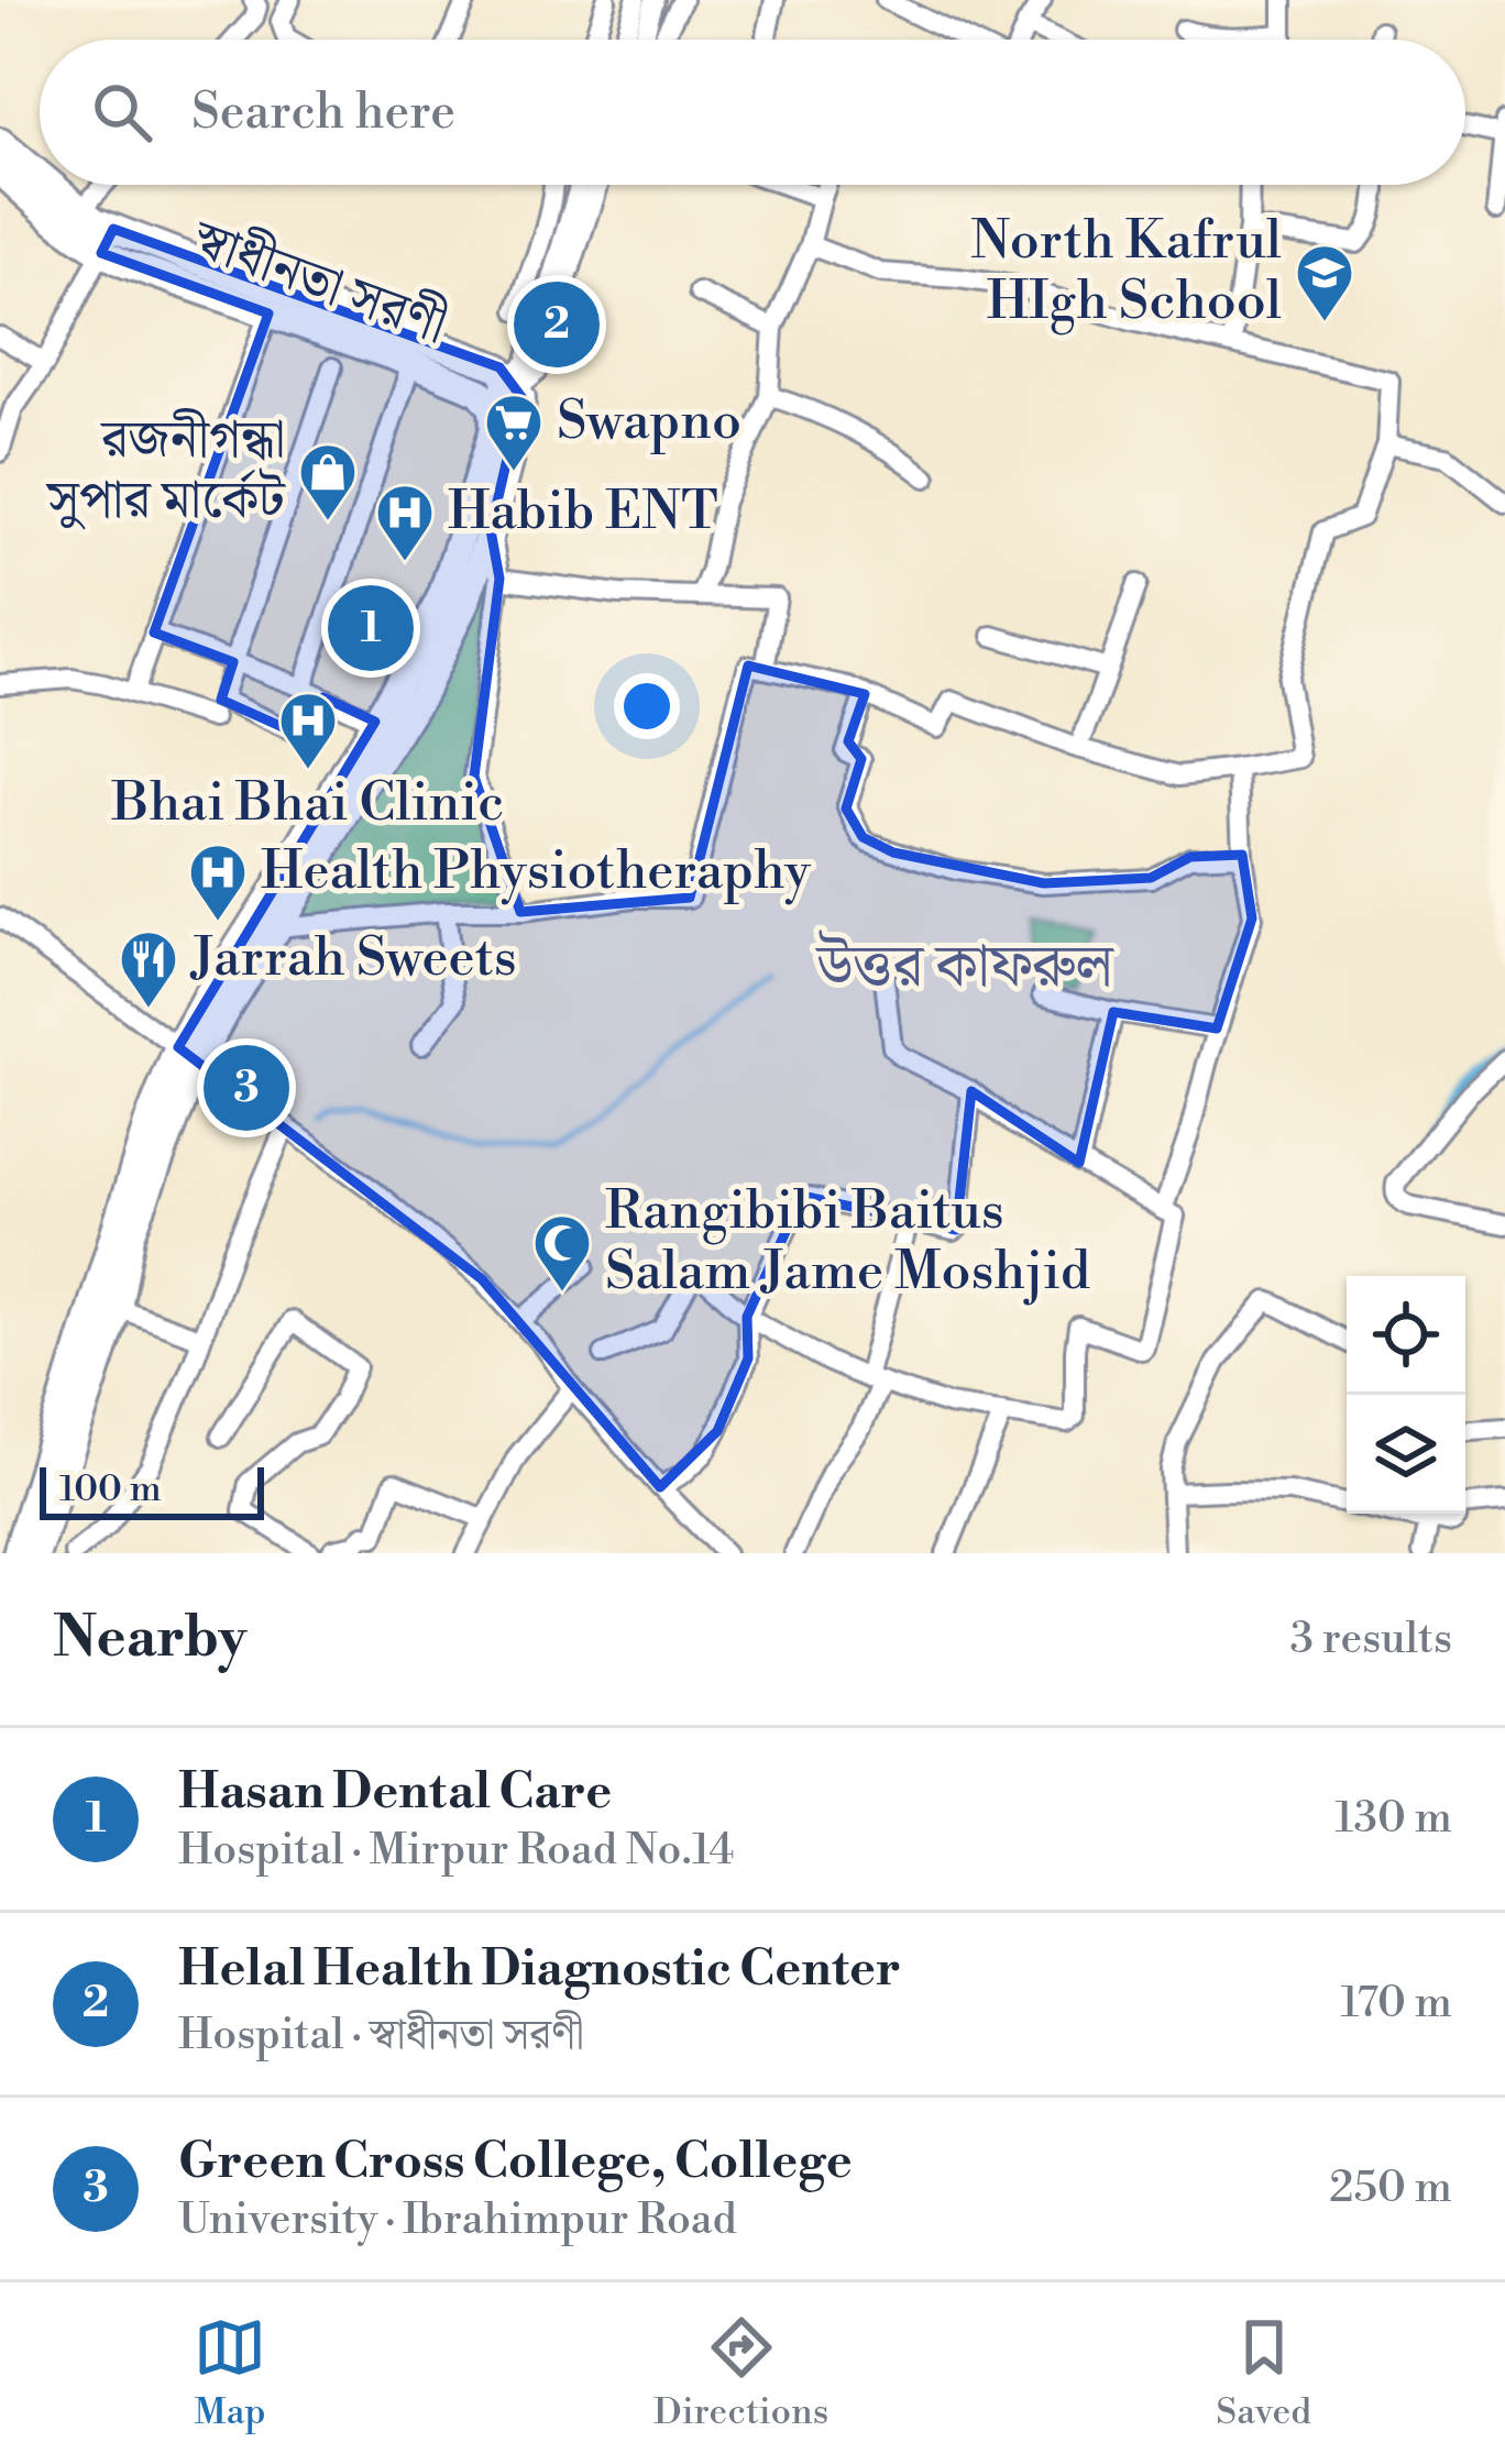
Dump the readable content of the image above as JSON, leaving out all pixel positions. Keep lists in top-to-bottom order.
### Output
{
  "streets": {
    "main road": ["স্বাধীনতা সরণী"]
  },
  "districts": ["উত্তর কাফরুল"],
  "places": {
    "school or university": ["North Kafrul HIgh School"],
    "supermarket": ["Swapno"],
    "shop": ["রজনীগন্ধা সুপার মার্কেট"],
    "hospital": ["Habib ENT", "Bhai Bhai Clinic", "Health Physiotheraphy"],
    "restaurant": ["Jarrah Sweets"],
    "mosque": ["Rangibibi Baitus Salam Jame Moshjid"]
  },
  "scale_bar": "100 m",
  "page": {
    "search": "Search here",
    "pins": ["2", "1", "3"],
    "scale": "100 m",
    "heading": ["Nearby", "3 results"],
    "list": [
      {
        "mark": "1",
        "name": "Hasan Dental Care",
        "note": "Hospital · Mirpur Road No.14",
        "value": "130 m"
      },
      {
        "mark": "2",
        "name": "Helal Health Diagnostic Center",
        "note": "Hospital · স্বাধীনতা সরণী",
        "value": "170 m"
      },
      {
        "mark": "3",
        "name": "Green Cross College, College",
        "note": "University · Ibrahimpur Road",
        "value": "250 m"
      }
    ],
    "nav": ["Map", "Directions", "Saved"]
  }
}
